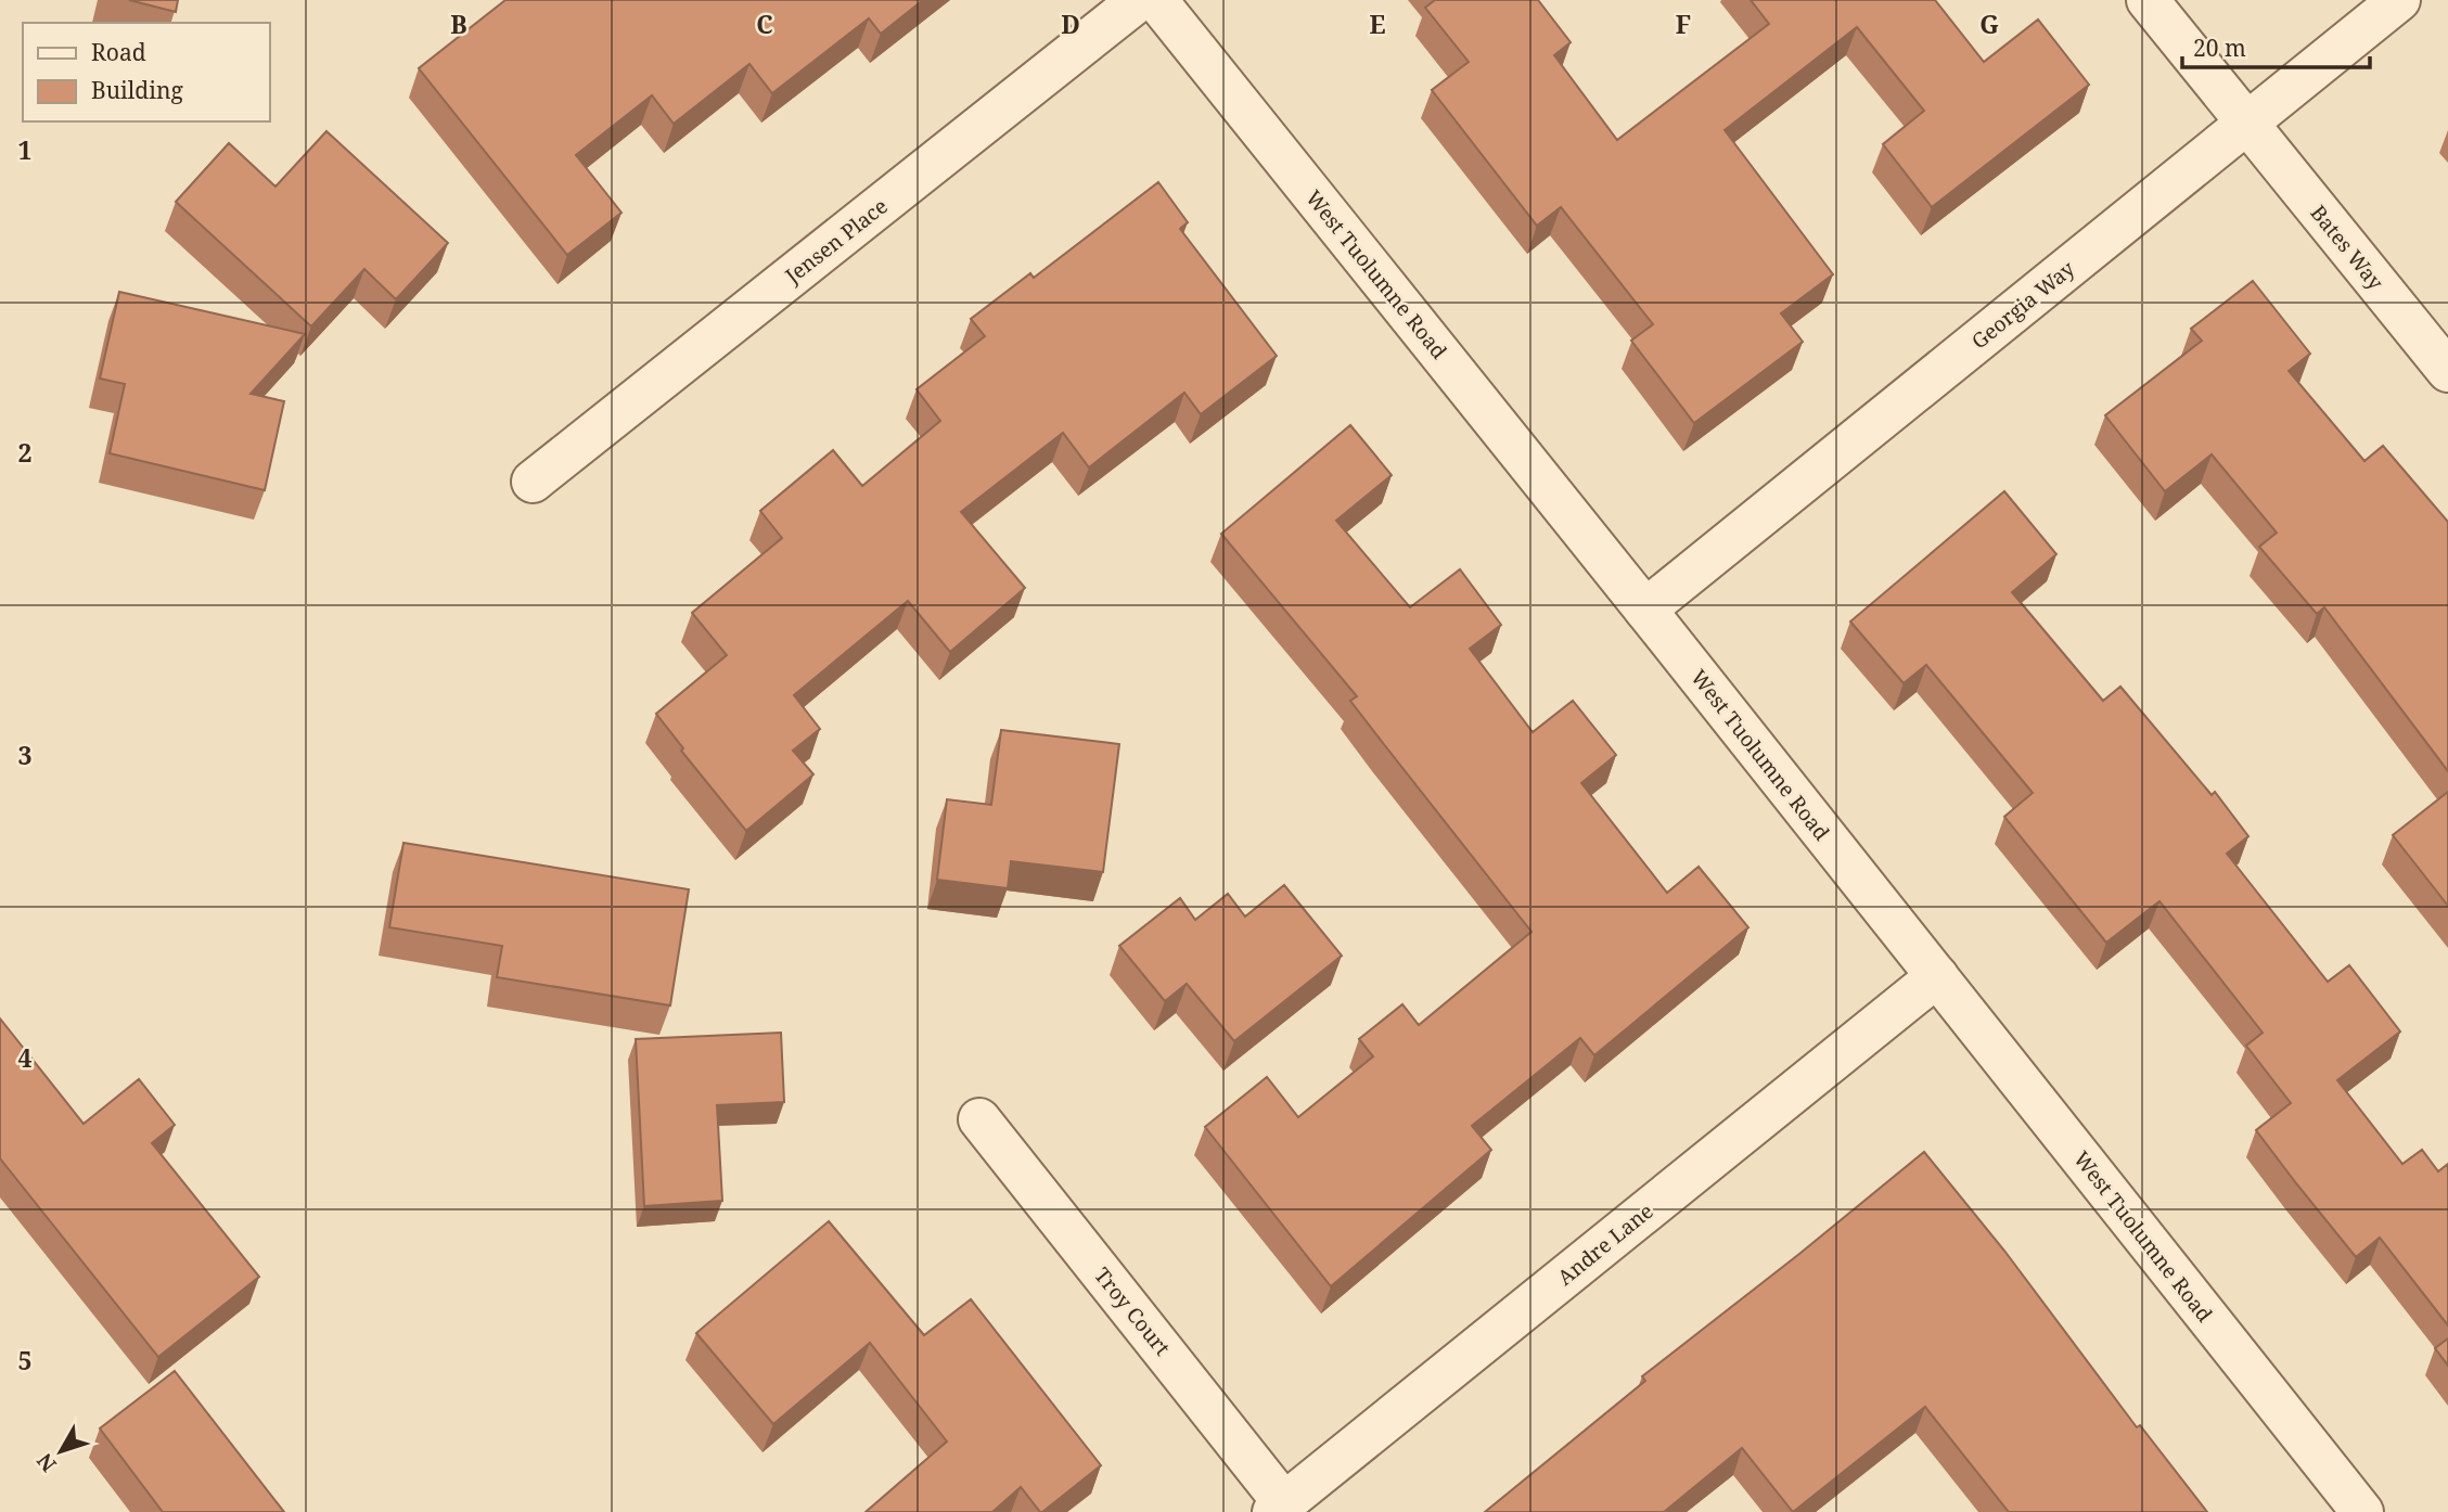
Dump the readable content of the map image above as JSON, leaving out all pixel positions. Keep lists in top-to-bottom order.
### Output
{
  "streets": {
    "street": [
      "Jensen Place",
      "Bates Way",
      "West Tuolumne Road",
      "Georgia Way",
      "Andre Lane",
      "Troy Court"
    ]
  },
  "crossings": [
    ["Bates Way", "Georgia Way"],
    ["West Tuolumne Road", "Georgia Way"],
    ["West Tuolumne Road", "Andre Lane"],
    ["Andre Lane", "Troy Court"]
  ],
  "legend": ["Road", "Building"],
  "scale_bar": "20 m",
  "north": "bottom left",
  "grid": {
    "columns": [
      "B",
      "C",
      "D",
      "E",
      "F",
      "G"
    ],
    "rows": [
      "1",
      "2",
      "3",
      "4",
      "5"
    ]
  }
}
